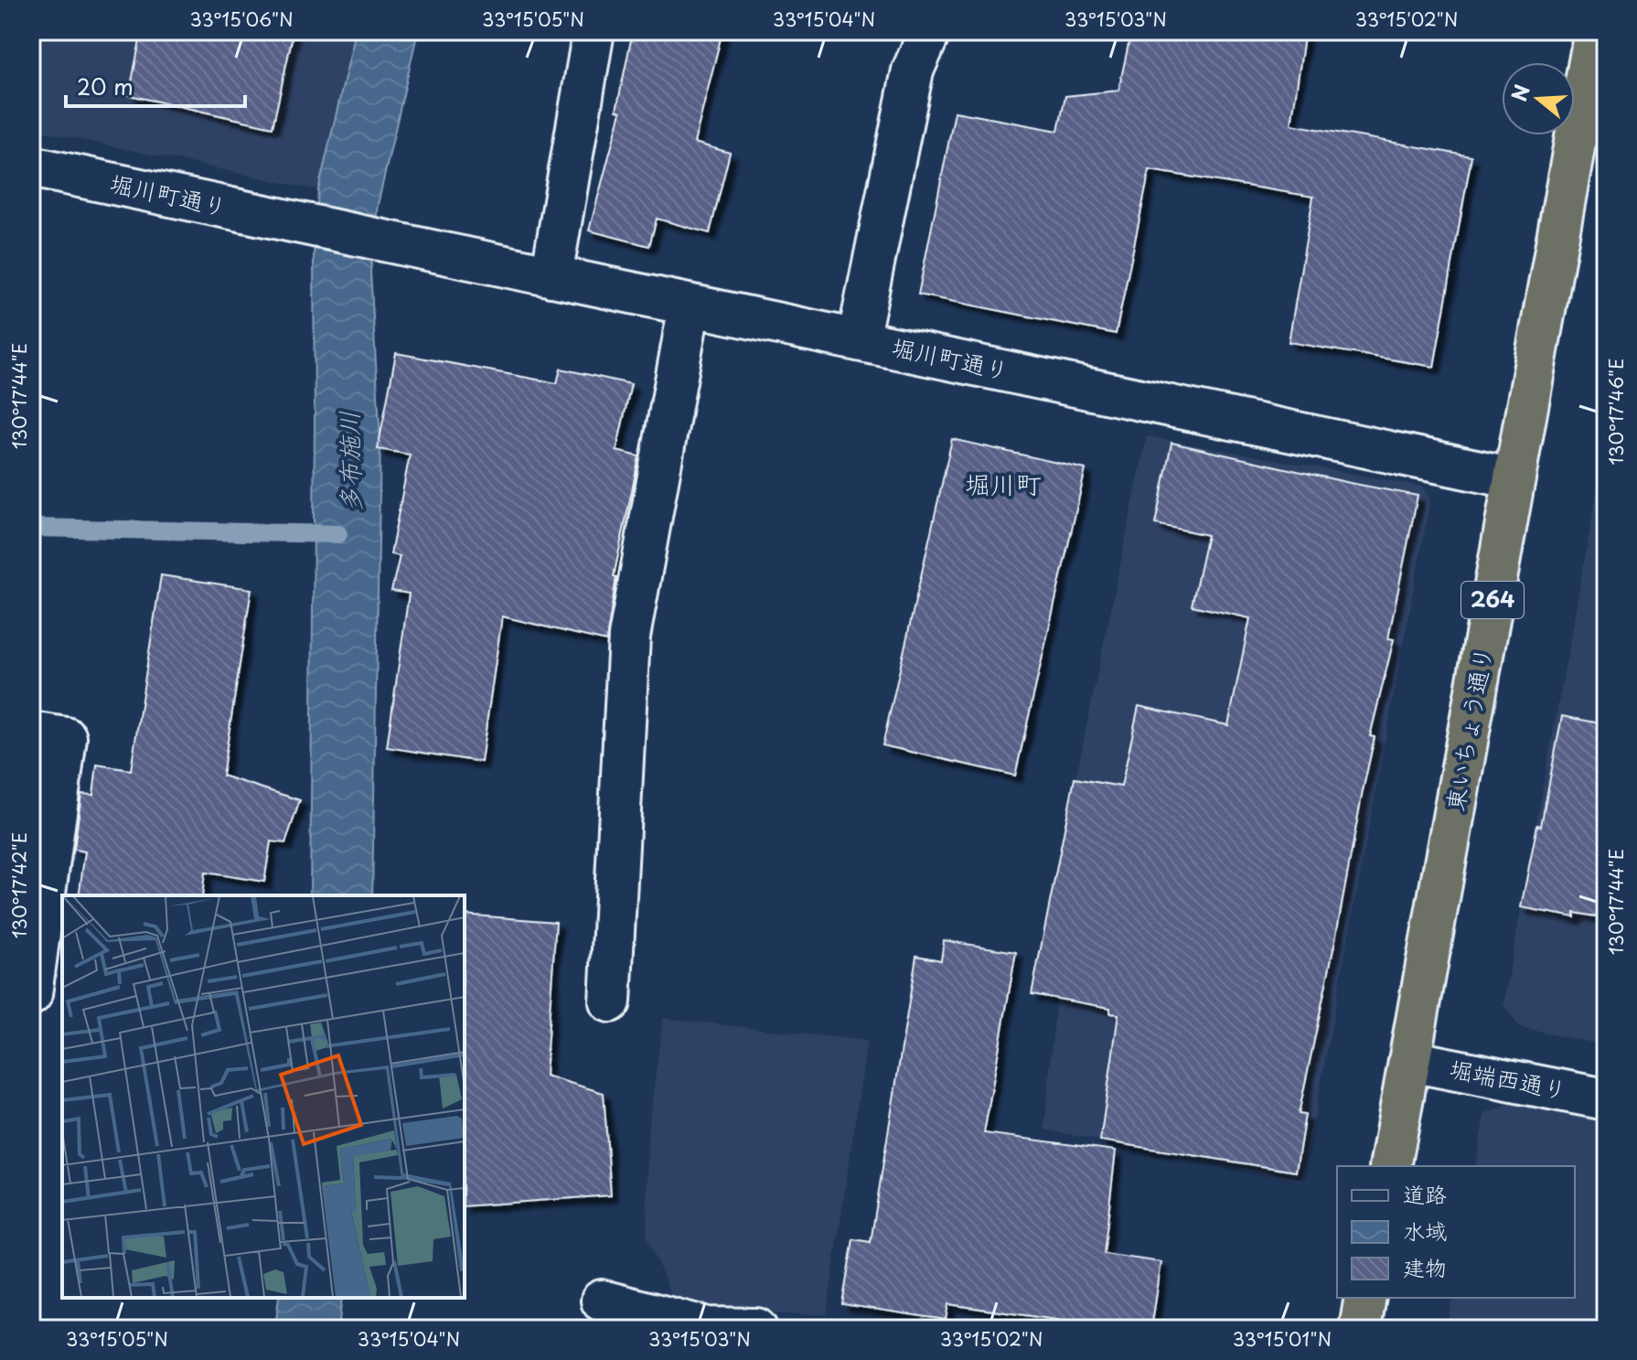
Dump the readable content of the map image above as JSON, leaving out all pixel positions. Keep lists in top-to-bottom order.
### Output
{
  "streets": {
    "highway": ["264", "東いちょう通り"],
    "street": ["堀川町通り", "堀端西通り"]
  },
  "crossings": [
    ["堀川町通り", "東いちょう通り"],
    ["東いちょう通り", "堀端西通り"]
  ],
  "districts": ["堀川町"],
  "water": ["多布施川"],
  "legend": ["道路", "水域", "建物"],
  "scale_bar": "20 m",
  "north": "left",
  "coordinates": [
    "33°15'06\"N",
    "33°15'05\"N",
    "33°15'04\"N",
    "33°15'03\"N",
    "33°15'02\"N",
    "130°17'44\"E",
    "130°17'46\"E",
    "130°17'42\"E",
    "33°15'01\"N"
  ]
}
